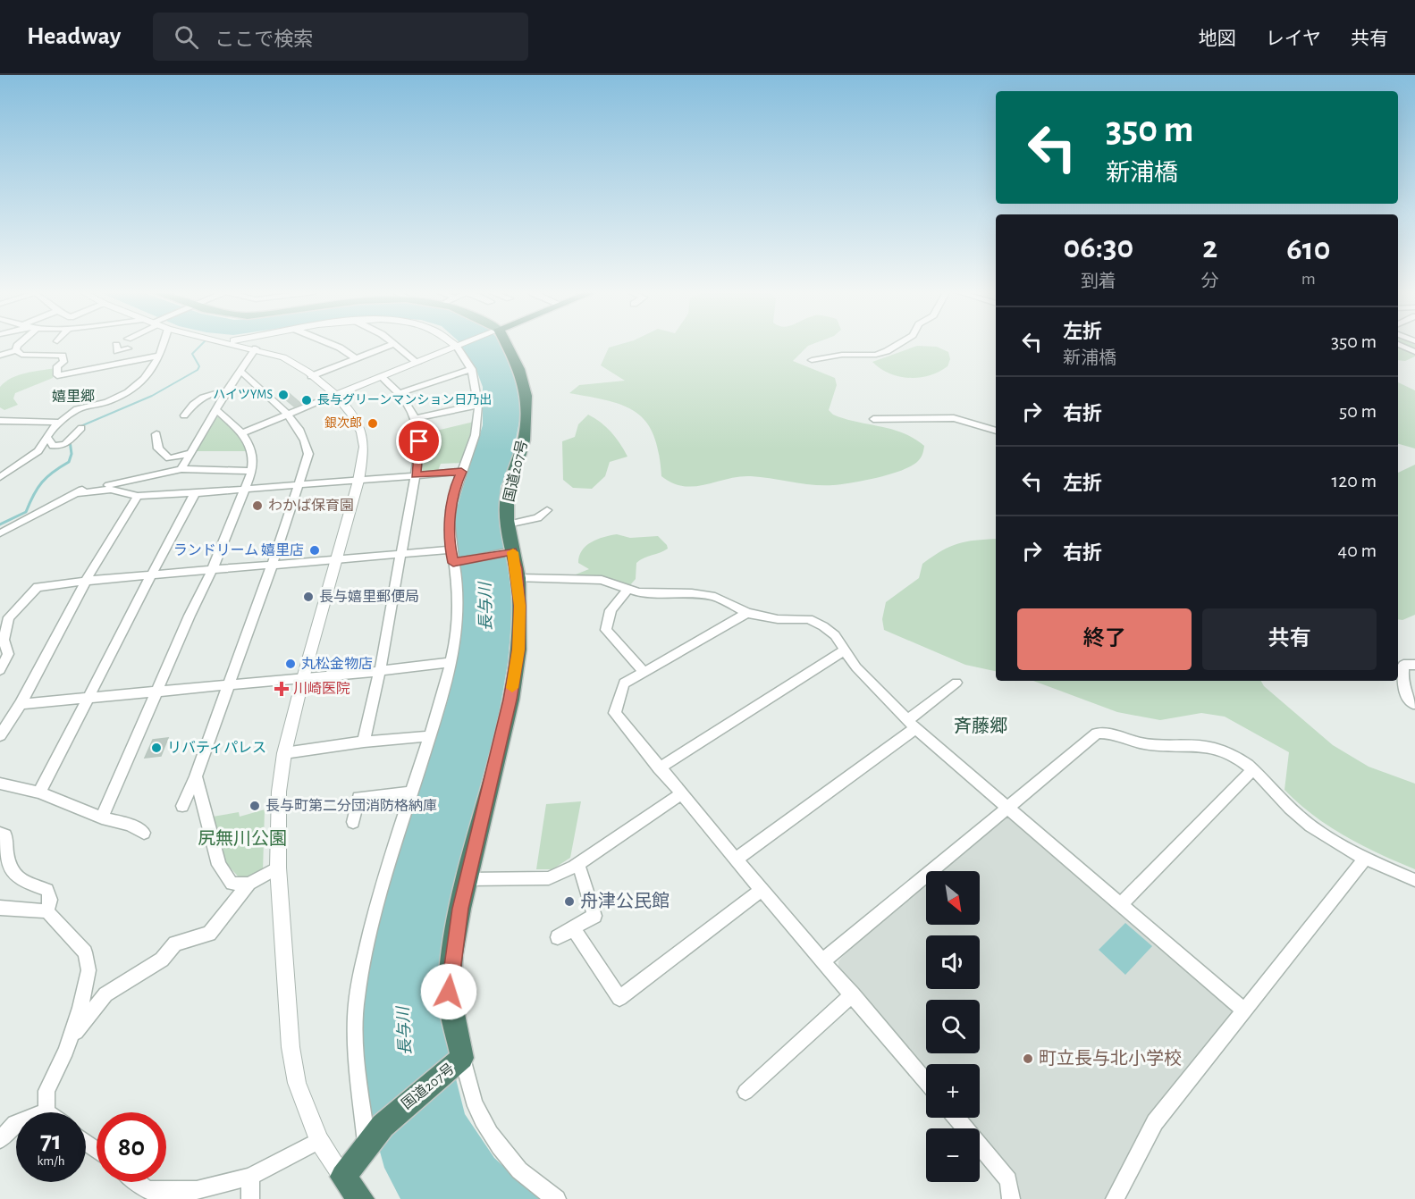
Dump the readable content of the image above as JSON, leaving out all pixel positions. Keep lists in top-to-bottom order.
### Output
{
  "streets": {
    "highway": ["国道207号"]
  },
  "districts": ["嬉里郷", "斉藤郷"],
  "water": ["長与川"],
  "parks": ["尻無川公園"],
  "places": {
    "other": [
      "ハイツYMS",
      "長与グリーンマンション日乃出",
      "銀次郎",
      "わかば保育園",
      "ランドリーム 嬉里店",
      "長与嬉里郵便局",
      "丸松金物店",
      "リバティパレス",
      "長与町第二分団消防格納庫",
      "舟津公民館",
      "町立長与北小学校"
    ],
    "health": ["川崎医院"]
  },
  "north": "bottom right",
  "page": {
    "header": "Headway",
    "search": "ここで検索",
    "nav": ["地図", "レイヤ", "共有"],
    "turn": ["350 m", "新浦橋"],
    "eta": [
      "06:30",
      "到着",
      "2",
      "分",
      "610",
      "m"
    ],
    "list": [
      {
        "name": "左折",
        "note": "新浦橋",
        "value": "350 m"
      },
      {
        "name": "右折",
        "value": "50 m"
      },
      {
        "name": "左折",
        "value": "120 m"
      },
      {
        "name": "右折",
        "value": "40 m"
      }
    ],
    "buttons": ["終了", "共有"],
    "map_buttons": ["+", "−"],
    "speed": "71 km/h",
    "limit": "80"
  }
}
